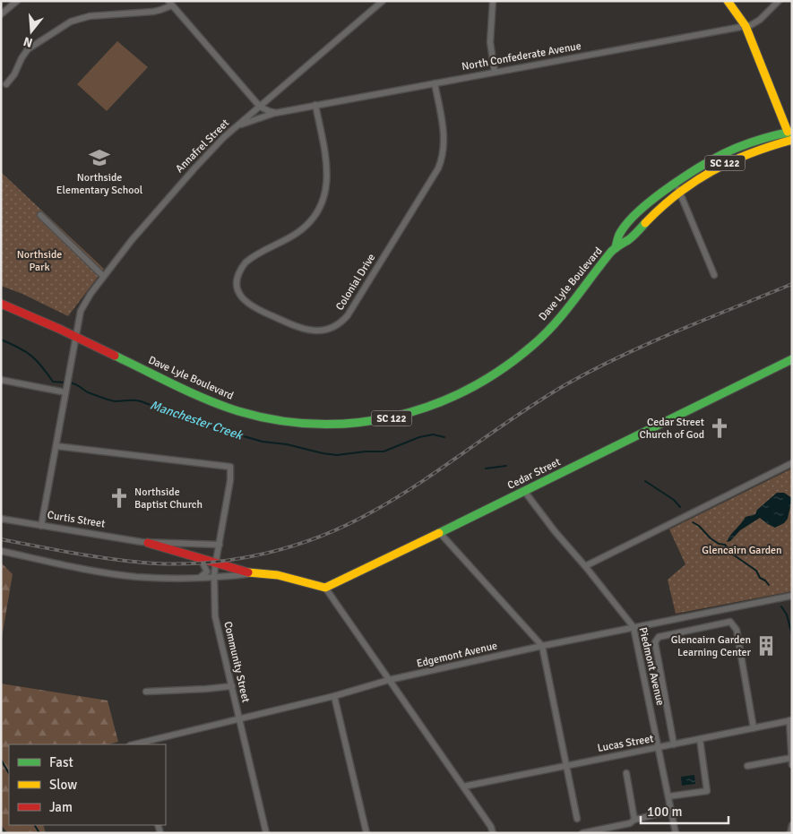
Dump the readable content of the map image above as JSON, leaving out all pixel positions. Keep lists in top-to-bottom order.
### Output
{
  "streets": {
    "main road": [
      "SC 122",
      "Dave Lyle Boulevard",
      "Cedar Street",
      "Curtis Street"
    ],
    "street": [
      "North Confederate Avenue",
      "Annafrel Street",
      "Colonial Drive",
      "Edgemont Avenue",
      "Community Street",
      "Piedmont Avenue",
      "Lucas Street"
    ]
  },
  "crossings": [
    ["North Confederate Avenue", "Annafrel Street"],
    ["North Confederate Avenue", "Colonial Drive"],
    ["Annafrel Street", "Dave Lyle Boulevard"],
    ["Annafrel Street", "Curtis Street"],
    ["Annafrel Street", "Community Street"],
    ["Cedar Street", "Curtis Street"],
    ["Cedar Street", "Piedmont Avenue"],
    ["Curtis Street", "Community Street"],
    ["Edgemont Avenue", "Community Street"],
    ["Edgemont Avenue", "Piedmont Avenue"],
    ["Piedmont Avenue", "Lucas Street"]
  ],
  "water": ["Manchester Creek"],
  "parks": ["Northside Park", "Glencairn Garden"],
  "places": {
    "school or university": ["Northside Elementary School"],
    "church": ["Cedar Street Church of God", "Northside Baptist Church"],
    "building": ["Glencairn Garden Learning Center"]
  },
  "legend": ["Fast", "Slow", "Jam"],
  "scale_bar": "100 m",
  "north": "bottom"
}
